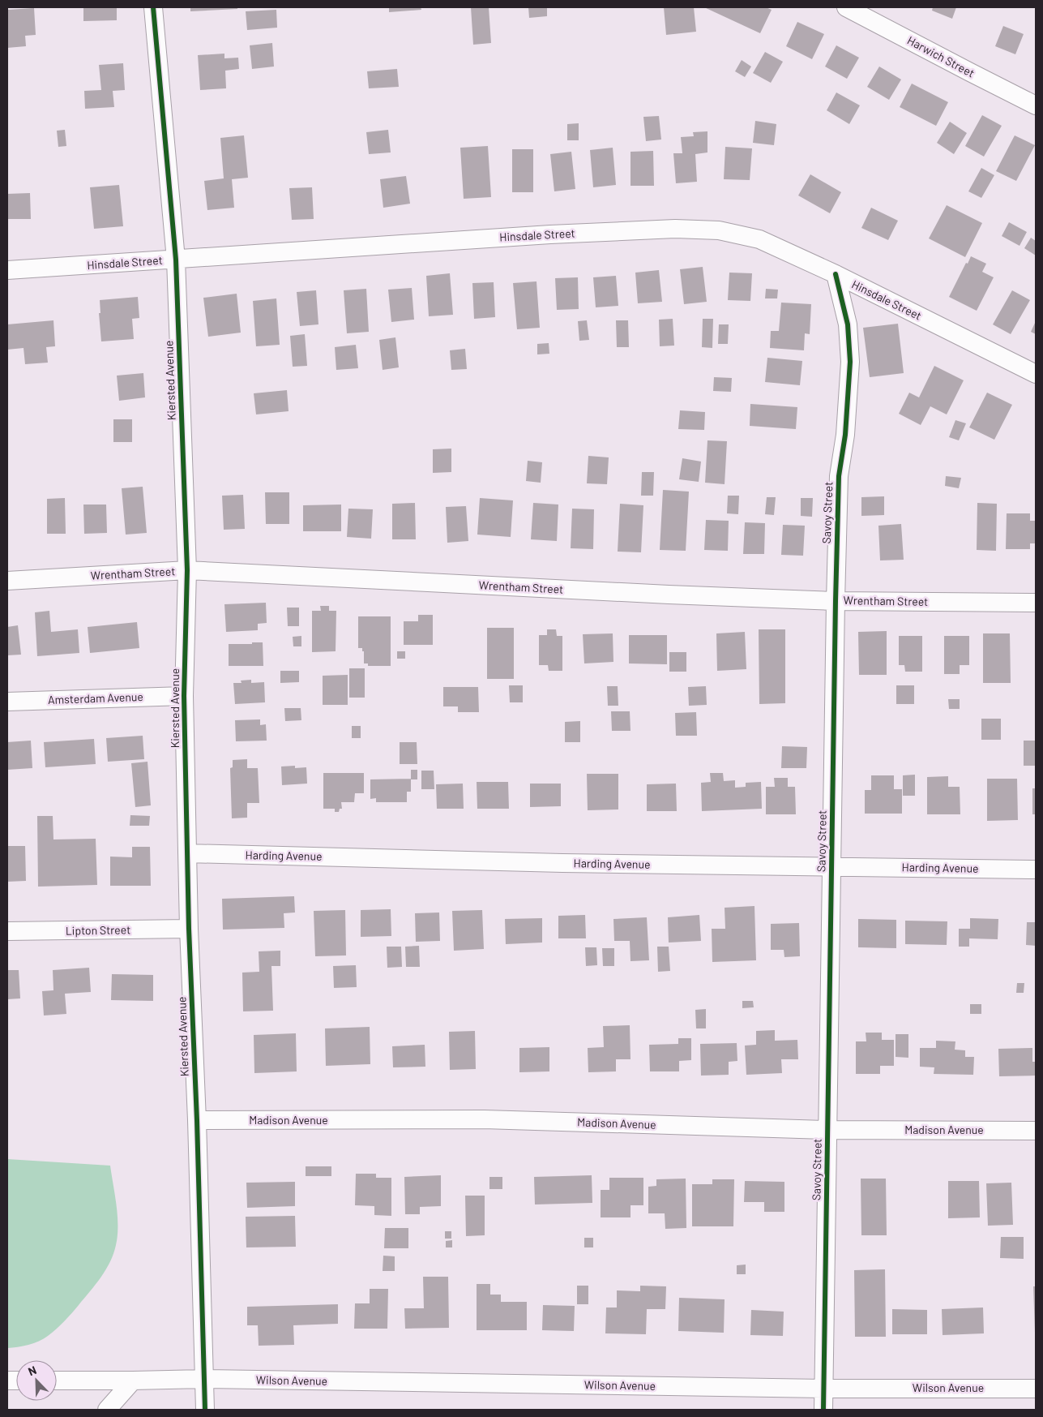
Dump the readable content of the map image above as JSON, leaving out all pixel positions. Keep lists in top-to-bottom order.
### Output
{
  "streets": {
    "street": [
      "Harwich Street",
      "Hinsdale Street",
      "Kiersted Avenue",
      "Savoy Street",
      "Wrentham Street",
      "Amsterdam Avenue",
      "Harding Avenue",
      "Lipton Street",
      "Madison Avenue",
      "Wilson Avenue"
    ]
  },
  "crossings": [
    ["Hinsdale Street", "Kiersted Avenue"],
    ["Hinsdale Street", "Savoy Street"],
    ["Kiersted Avenue", "Wrentham Street"],
    ["Kiersted Avenue", "Amsterdam Avenue"],
    ["Kiersted Avenue", "Harding Avenue"],
    ["Kiersted Avenue", "Lipton Street"],
    ["Kiersted Avenue", "Madison Avenue"],
    ["Kiersted Avenue", "Wilson Avenue"],
    ["Savoy Street", "Wrentham Street"],
    ["Savoy Street", "Harding Avenue"],
    ["Savoy Street", "Madison Avenue"],
    ["Savoy Street", "Wilson Avenue"]
  ],
  "north": "top left"
}
